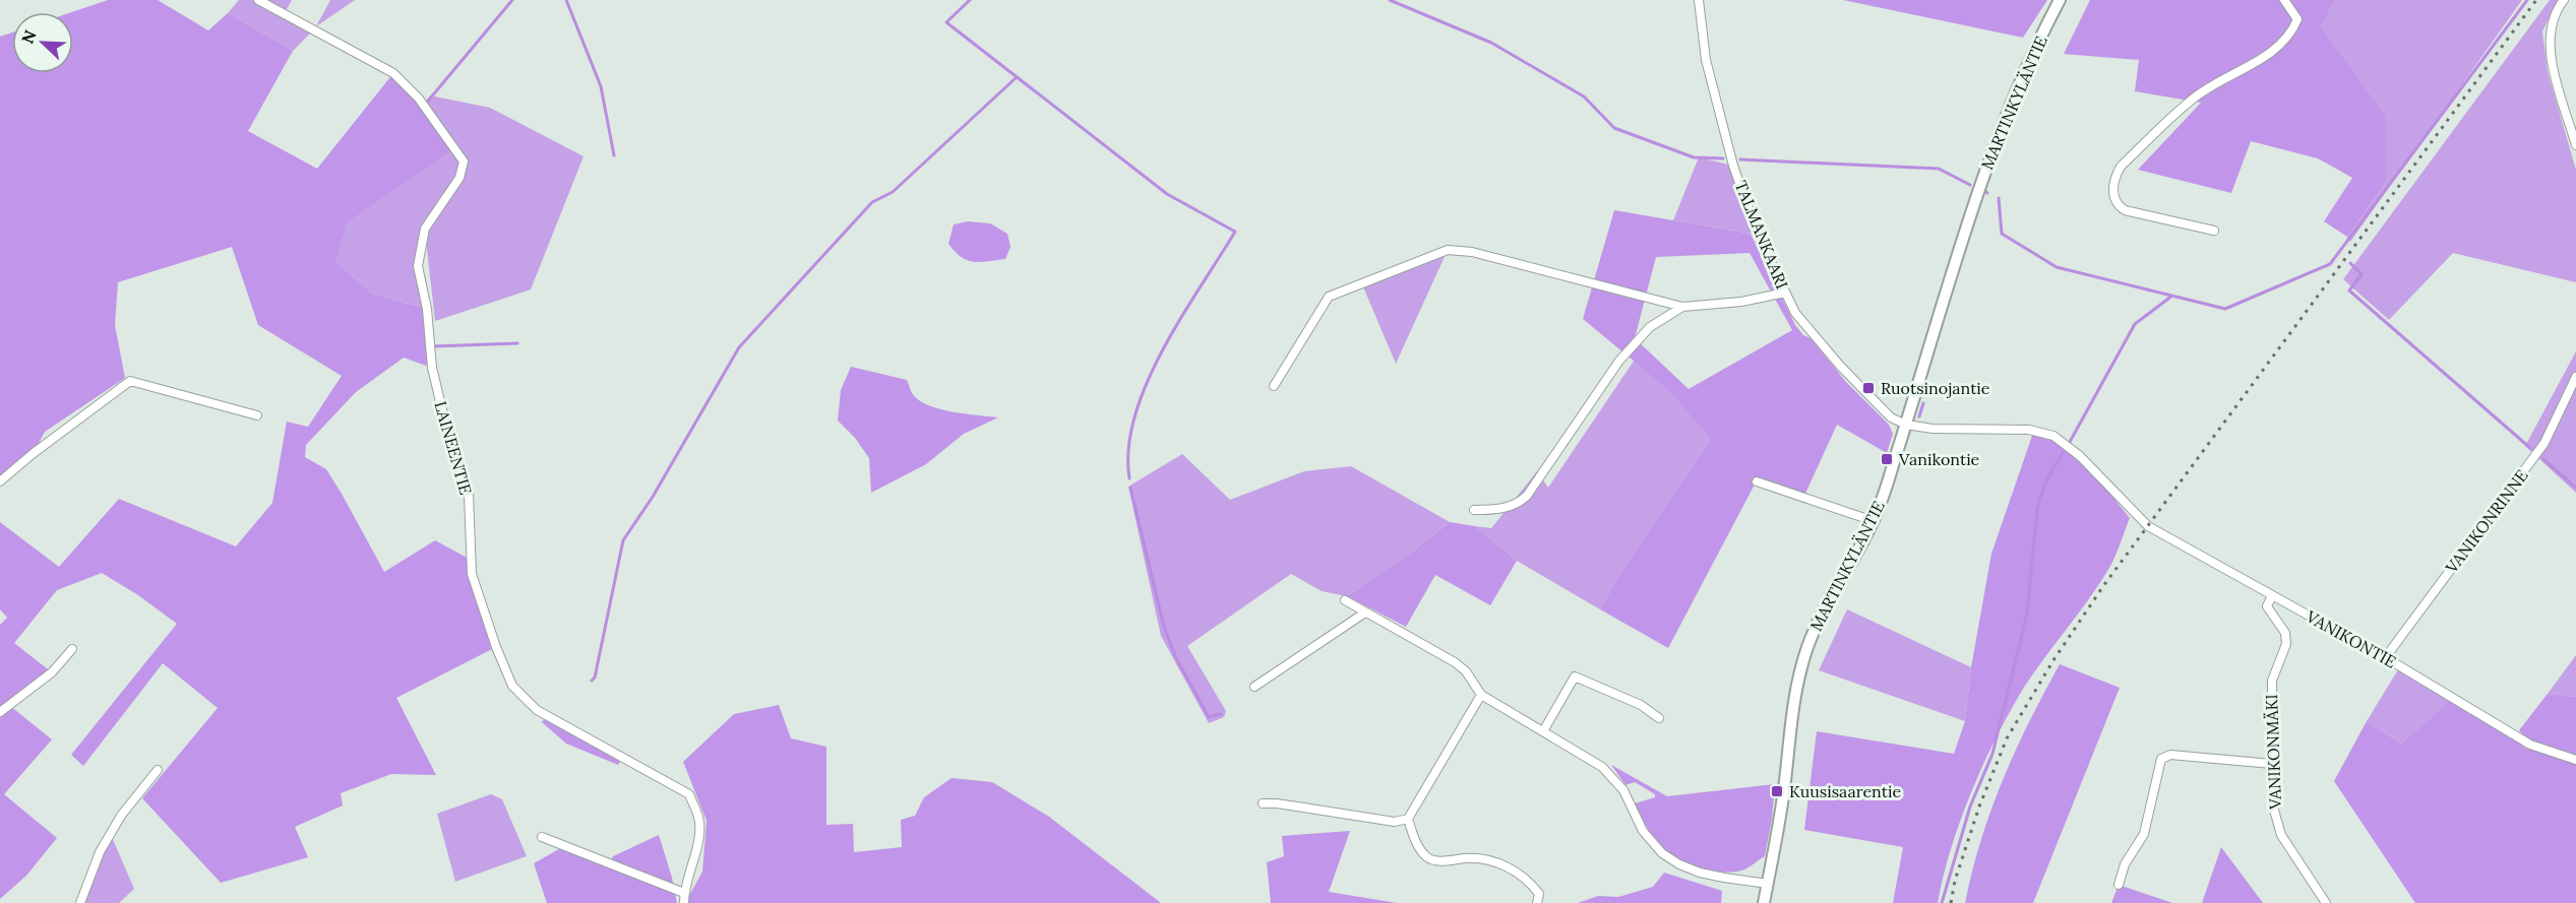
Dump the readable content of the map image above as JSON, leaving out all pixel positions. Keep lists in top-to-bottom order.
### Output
{
  "streets": {
    "street": [
      "MARTINKYLÄNTIE",
      "TALMANKAARI",
      "LAINEENTIE",
      "VANIKONRINNE",
      "VANIKONTIE",
      "VANIKONMÄKI"
    ]
  },
  "crossings": [
    ["MARTINKYLÄNTIE", "TALMANKAARI"],
    ["MARTINKYLÄNTIE", "VANIKONTIE"],
    ["TALMANKAARI", "VANIKONTIE"],
    ["VANIKONRINNE", "VANIKONTIE"],
    ["VANIKONTIE", "VANIKONMÄKI"]
  ],
  "places": {
    "transit": ["Ruotsinojantie", "Vanikontie", "Kuusisaarentie"]
  },
  "north": "top left"
}
